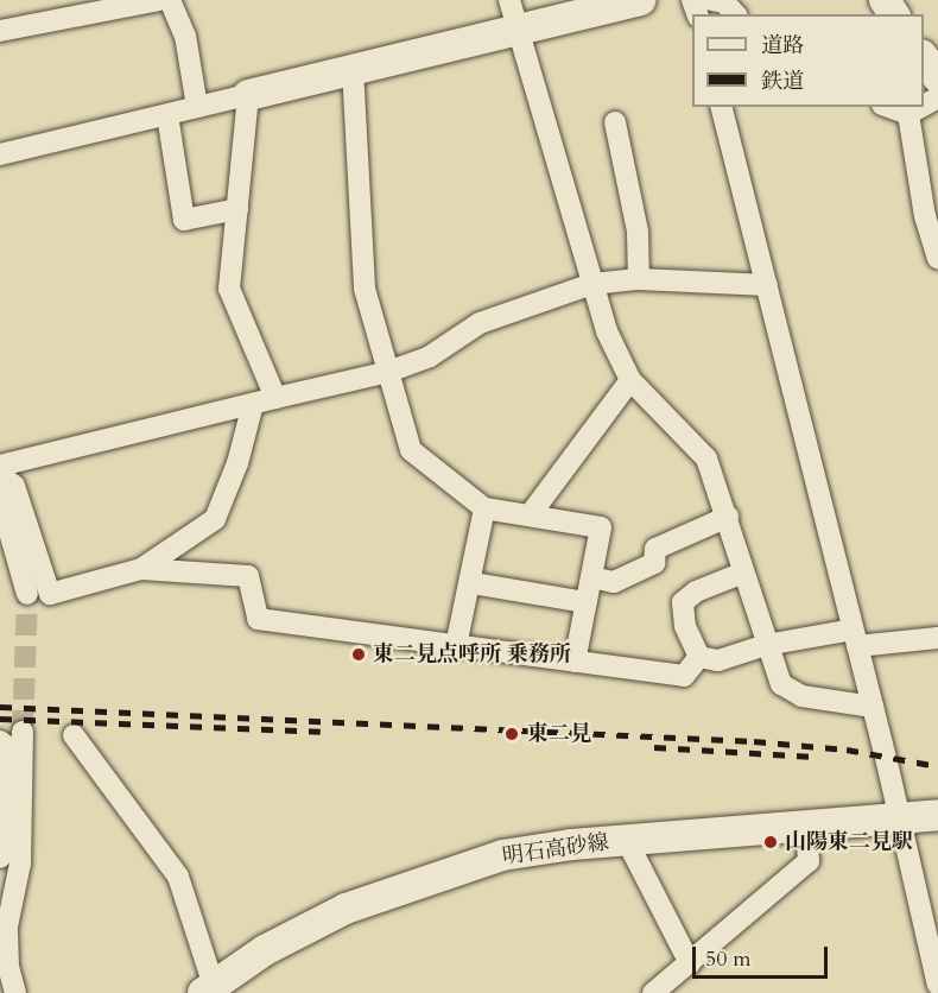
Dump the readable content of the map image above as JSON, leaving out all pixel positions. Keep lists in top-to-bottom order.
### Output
{
  "streets": {
    "main road": ["明石高砂線"]
  },
  "places": ["東二見点呼所 乗務所", "東二見", "山陽東二見駅"],
  "legend": ["道路", "鉄道"],
  "scale_bar": "50 m"
}
